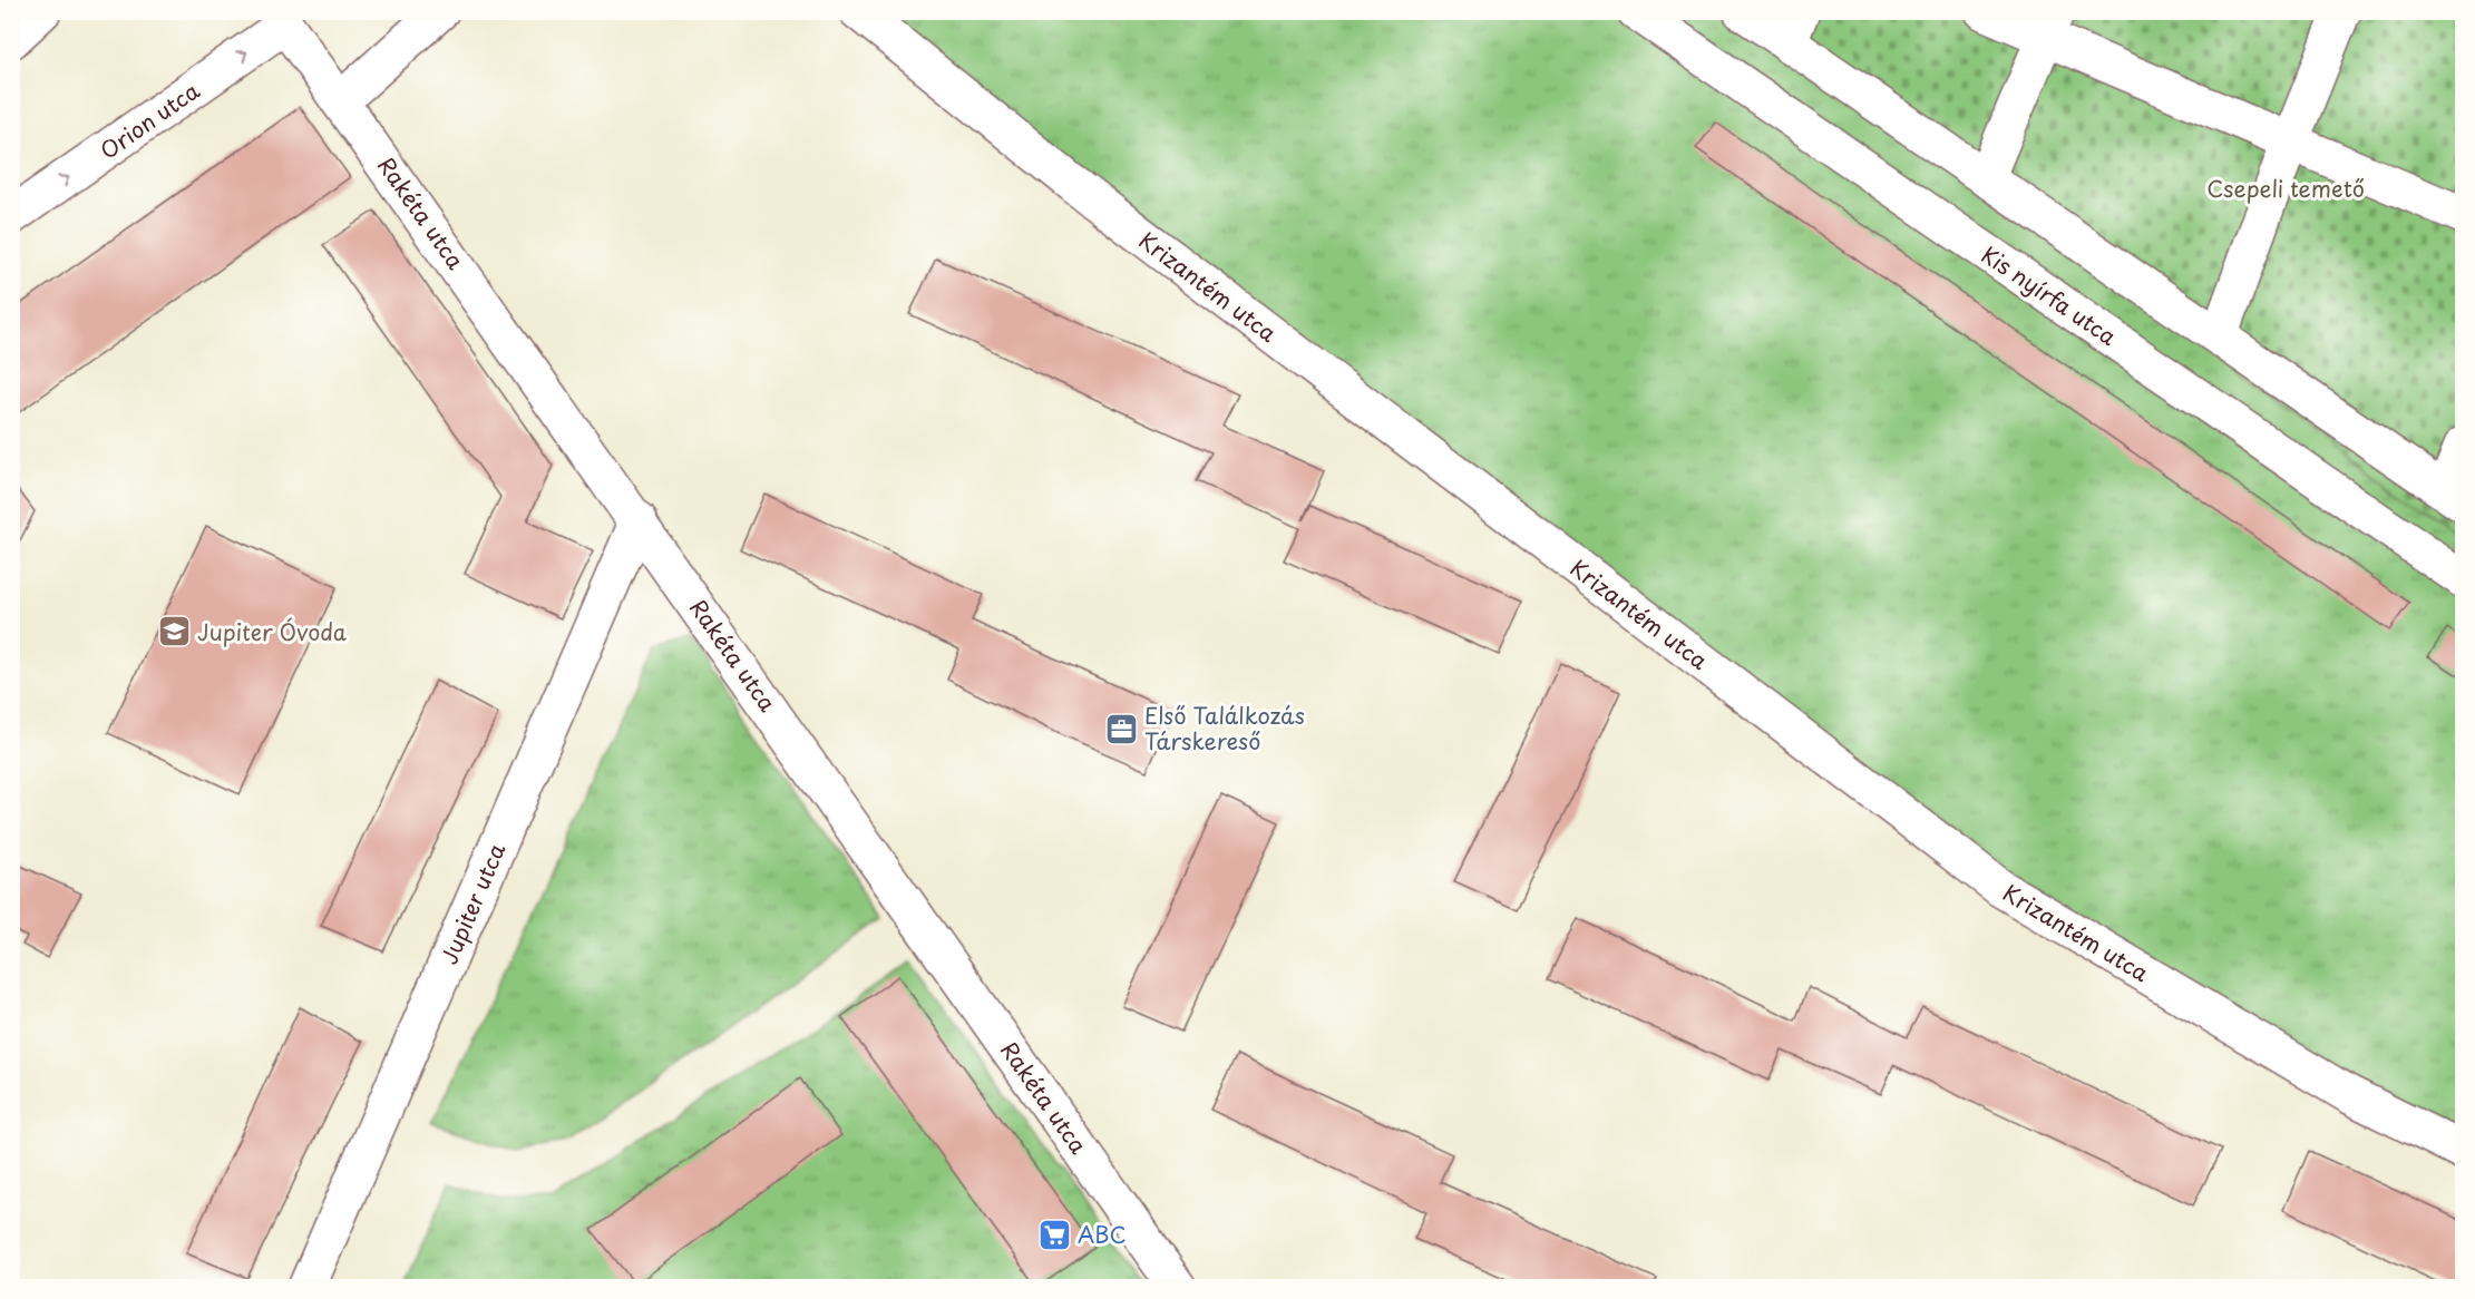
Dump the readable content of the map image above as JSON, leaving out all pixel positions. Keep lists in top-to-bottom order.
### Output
{
  "streets": {
    "street": [
      "Orion utca",
      "Rakéta utca",
      "Krizantém utca",
      "Kis nyírfa utca",
      "Jupiter utca"
    ]
  },
  "crossings": [
    ["Orion utca", "Rakéta utca"],
    ["Rakéta utca", "Jupiter utca"]
  ],
  "one_way": ["Orion utca"],
  "parks": ["Csepeli temető"],
  "places": {
    "school or university": ["Jupiter Óvoda"],
    "office": ["Első Találkozás Társkereső"],
    "supermarket": ["ABC"]
  }
}
